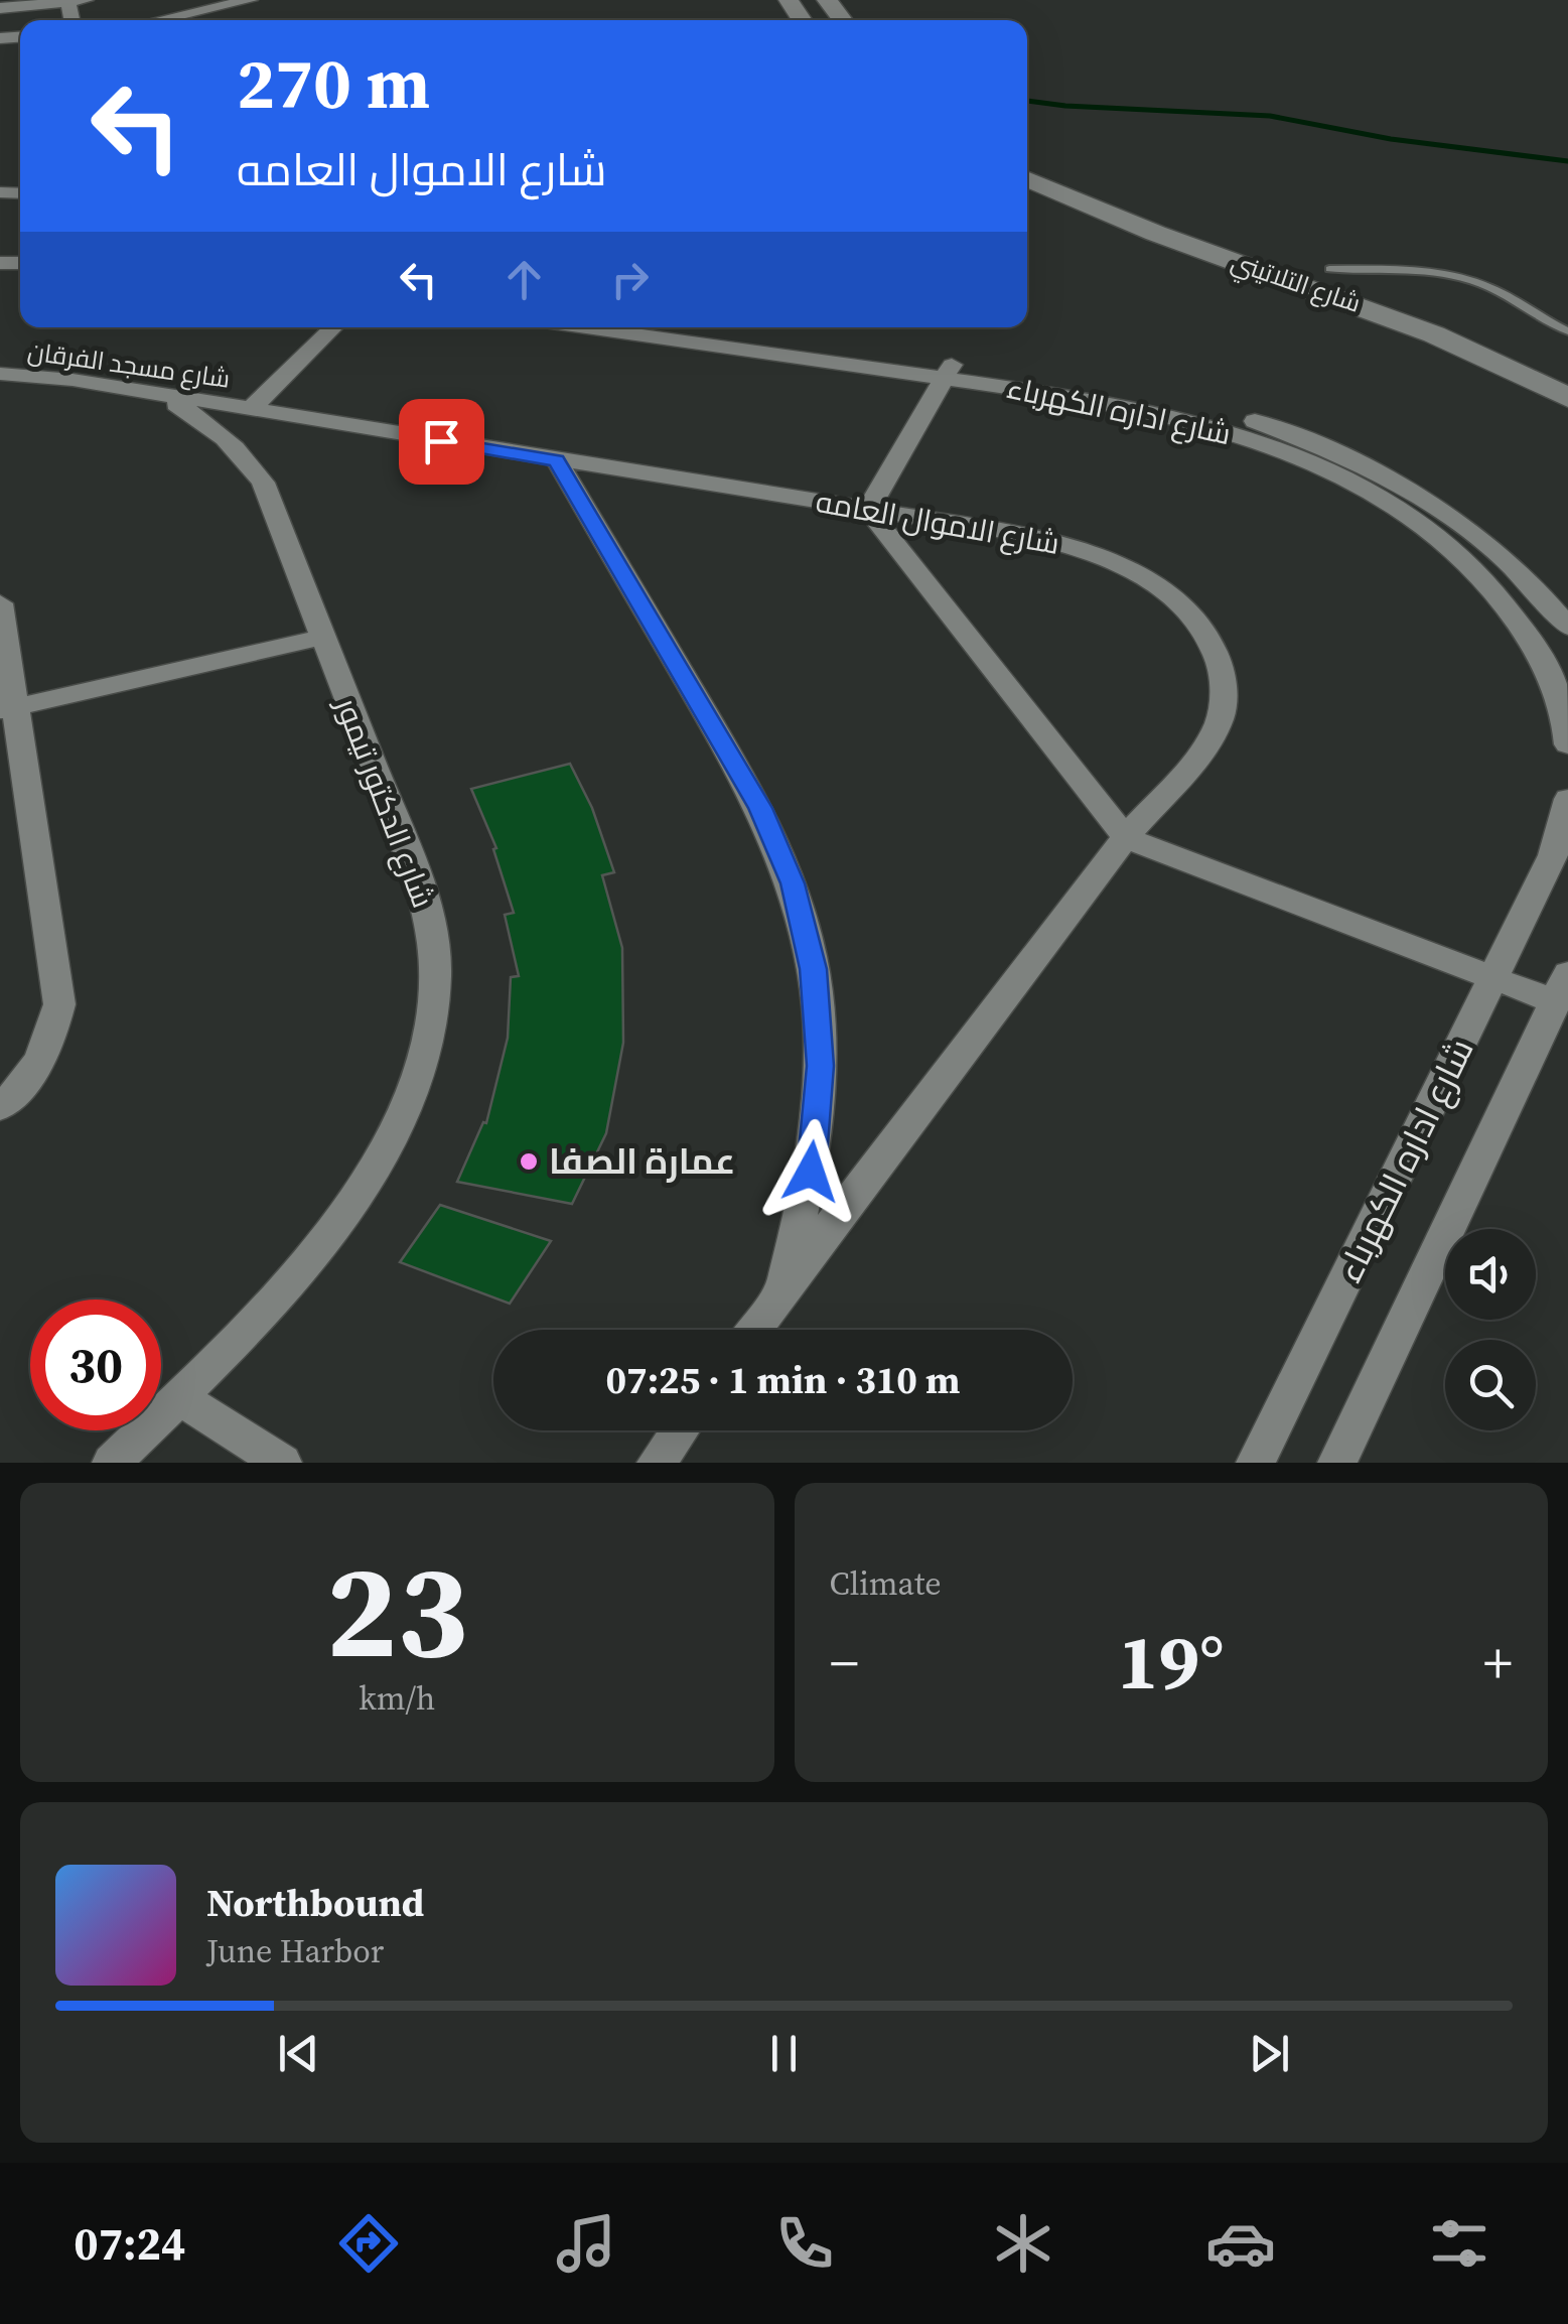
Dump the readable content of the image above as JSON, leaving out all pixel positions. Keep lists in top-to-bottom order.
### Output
{
  "streets": {
    "main road": ["شارع التلاتيني"],
    "street": [
      "شارع مسجد الفرقان",
      "شارع اداره الكهرباء",
      "شارع الاموال العامه",
      "شارع الدكتور تيمور"
    ]
  },
  "crossings": [
    ["شارع مسجد الفرقان", "شارع الاموال العامه"],
    ["شارع مسجد الفرقان", "شارع الدكتور تيمور"]
  ],
  "places": ["عمارة الصفا"],
  "page": {
    "turn": ["270 m", "شارع الاموال العامه"],
    "limit": "30",
    "trip": "07:25 · 1 min · 310 m",
    "tile": [
      ["23", "km/h"],
      "Climate"
    ],
    "heat": ["−", "19°", "+"],
    "song": ["Northbound", "June Harbor"],
    "tabs": "07:24"
  }
}
